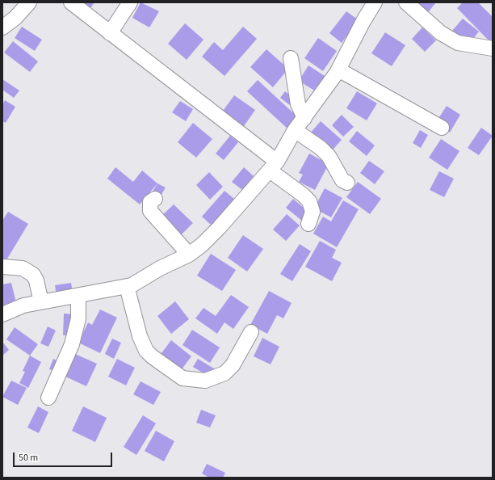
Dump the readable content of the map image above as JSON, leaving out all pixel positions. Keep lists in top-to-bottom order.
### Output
{
  "scale_bar": "50 m"
}
